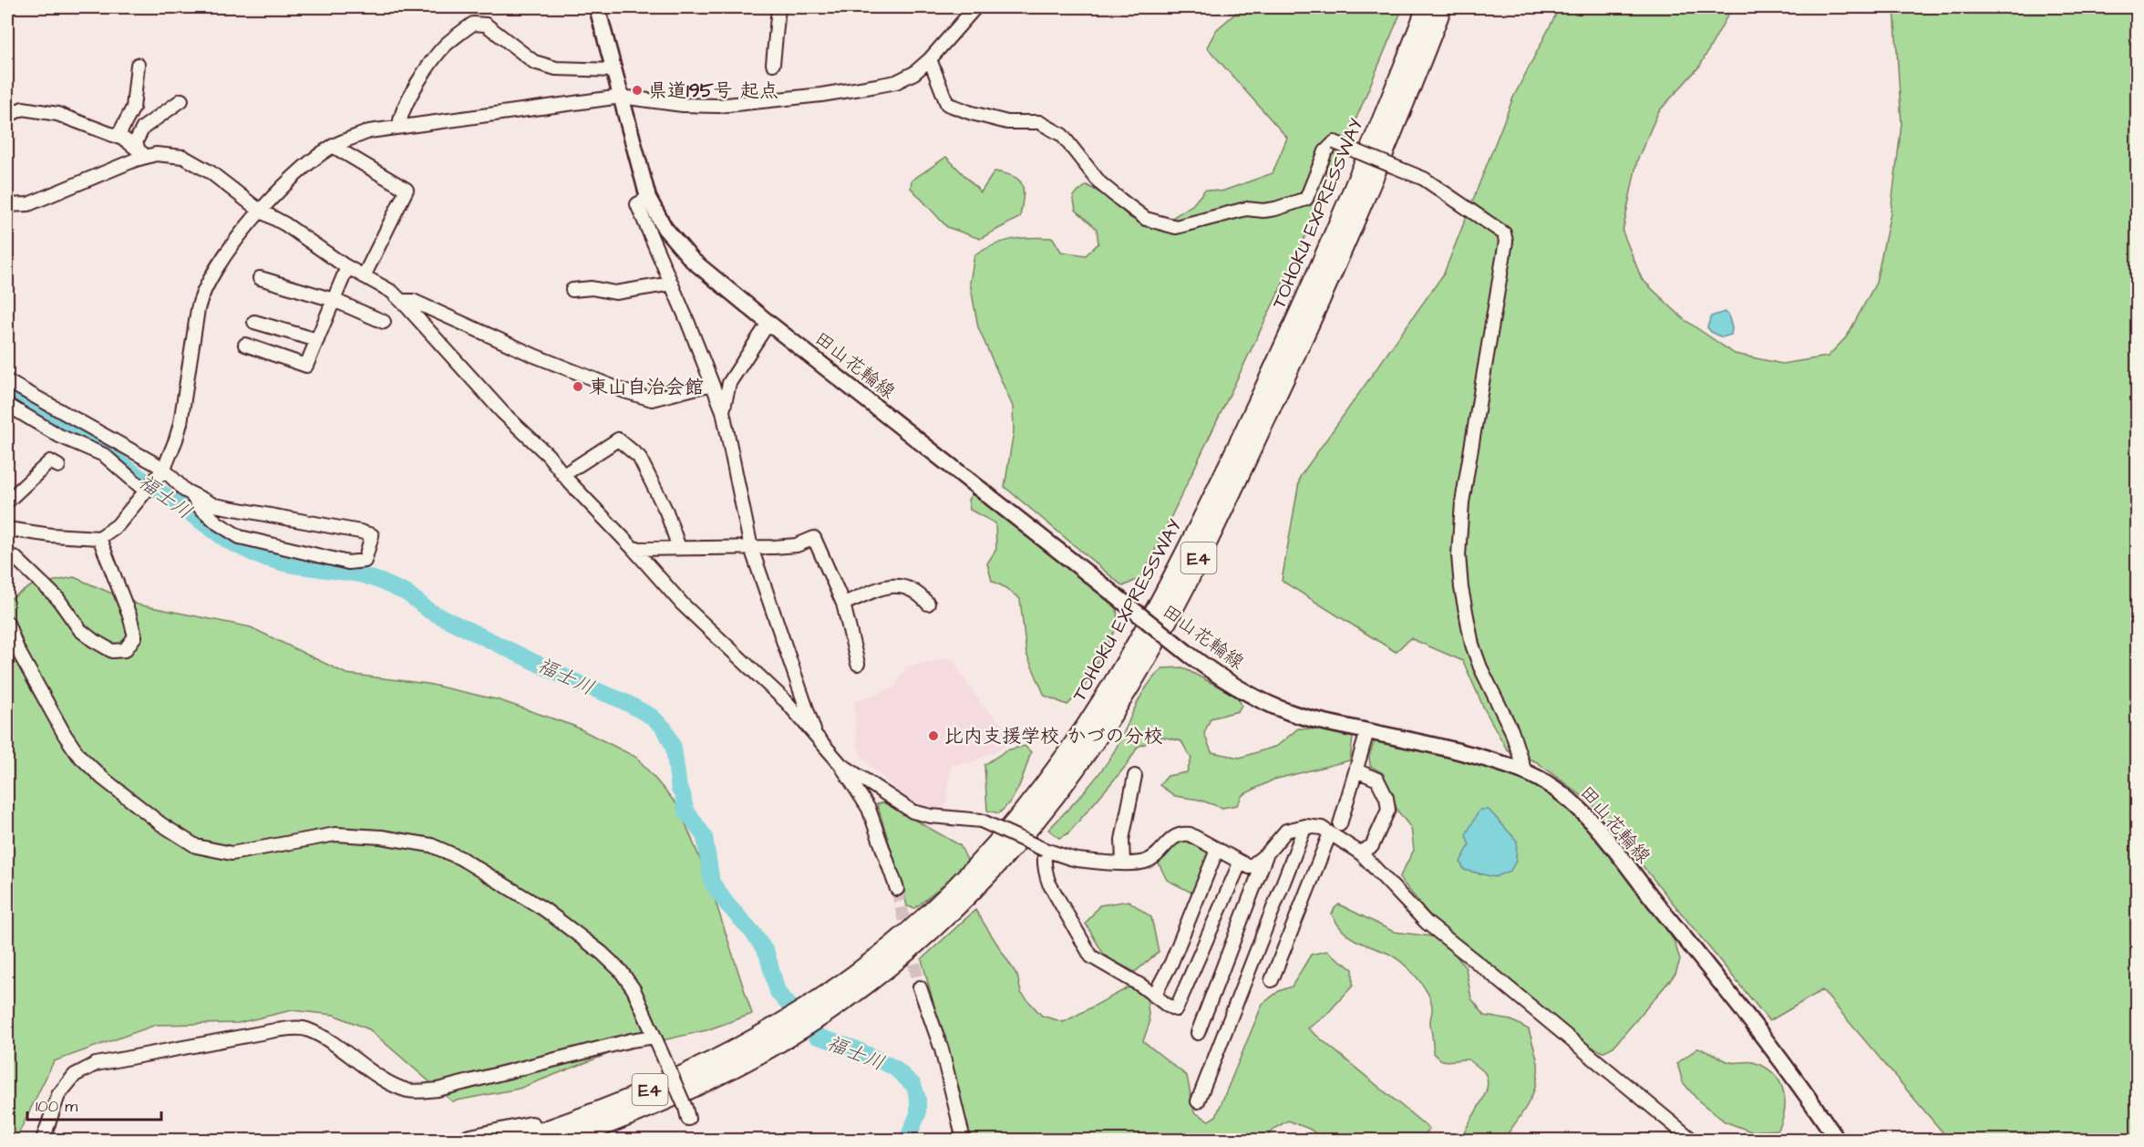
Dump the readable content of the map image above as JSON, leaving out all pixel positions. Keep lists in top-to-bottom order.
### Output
{
  "streets": {
    "highway": ["TOHOKU EXPRESSWAY", "E4"],
    "main road": ["田山花輪線"]
  },
  "water": ["福士川"],
  "places": ["県道195号 起点", "東山自治会館", "比内支援学校 かづの分校"],
  "scale_bar": "100 m"
}
